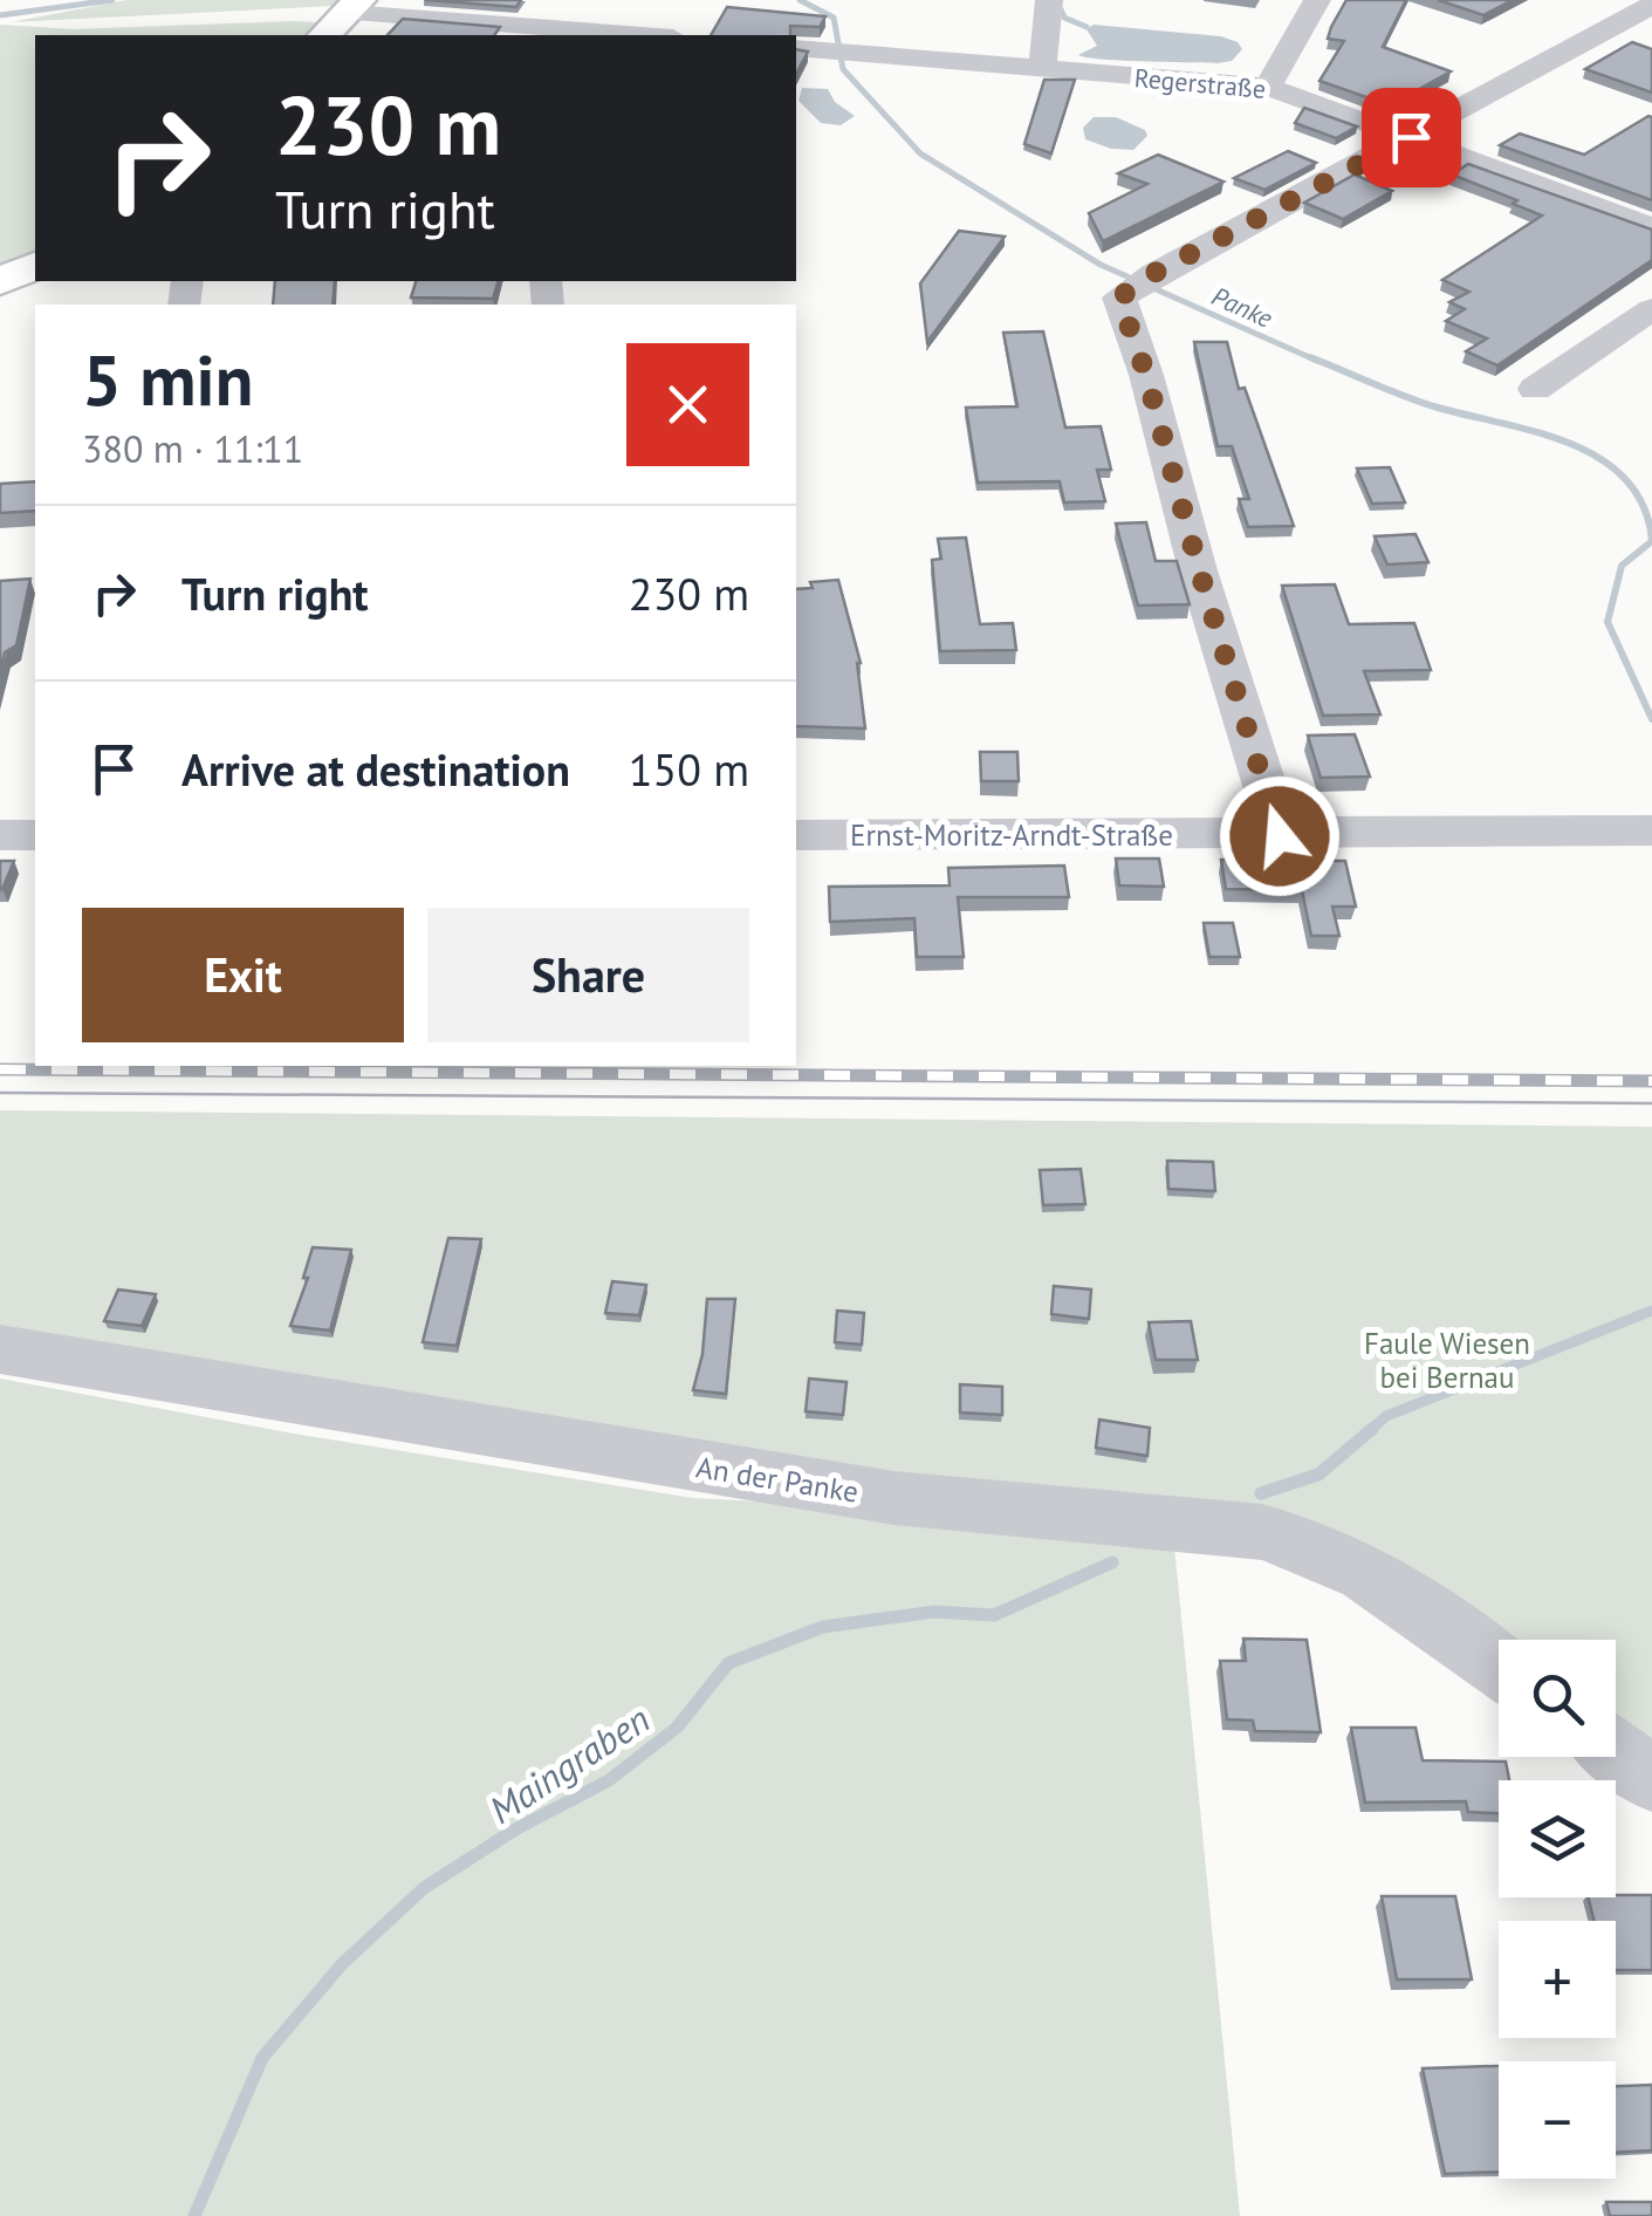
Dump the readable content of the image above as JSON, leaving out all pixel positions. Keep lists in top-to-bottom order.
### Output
{
  "streets": {
    "street": ["Regerstraße", "Ernst-Moritz-Arndt-Straße", "An der Panke"]
  },
  "water": ["Panke", "Maingraben"],
  "parks": ["Faule Wiesen bei Bernau"],
  "page": {
    "turn": ["230 m", "Turn right"],
    "heading": ["5 min", "380 m · 11:11"],
    "list": [
      {
        "name": "Turn right",
        "value": "230 m"
      },
      {
        "name": "Arrive at destination",
        "value": "150 m"
      }
    ],
    "buttons": ["Exit", "Share"],
    "map_buttons": ["+", "−"]
  }
}
